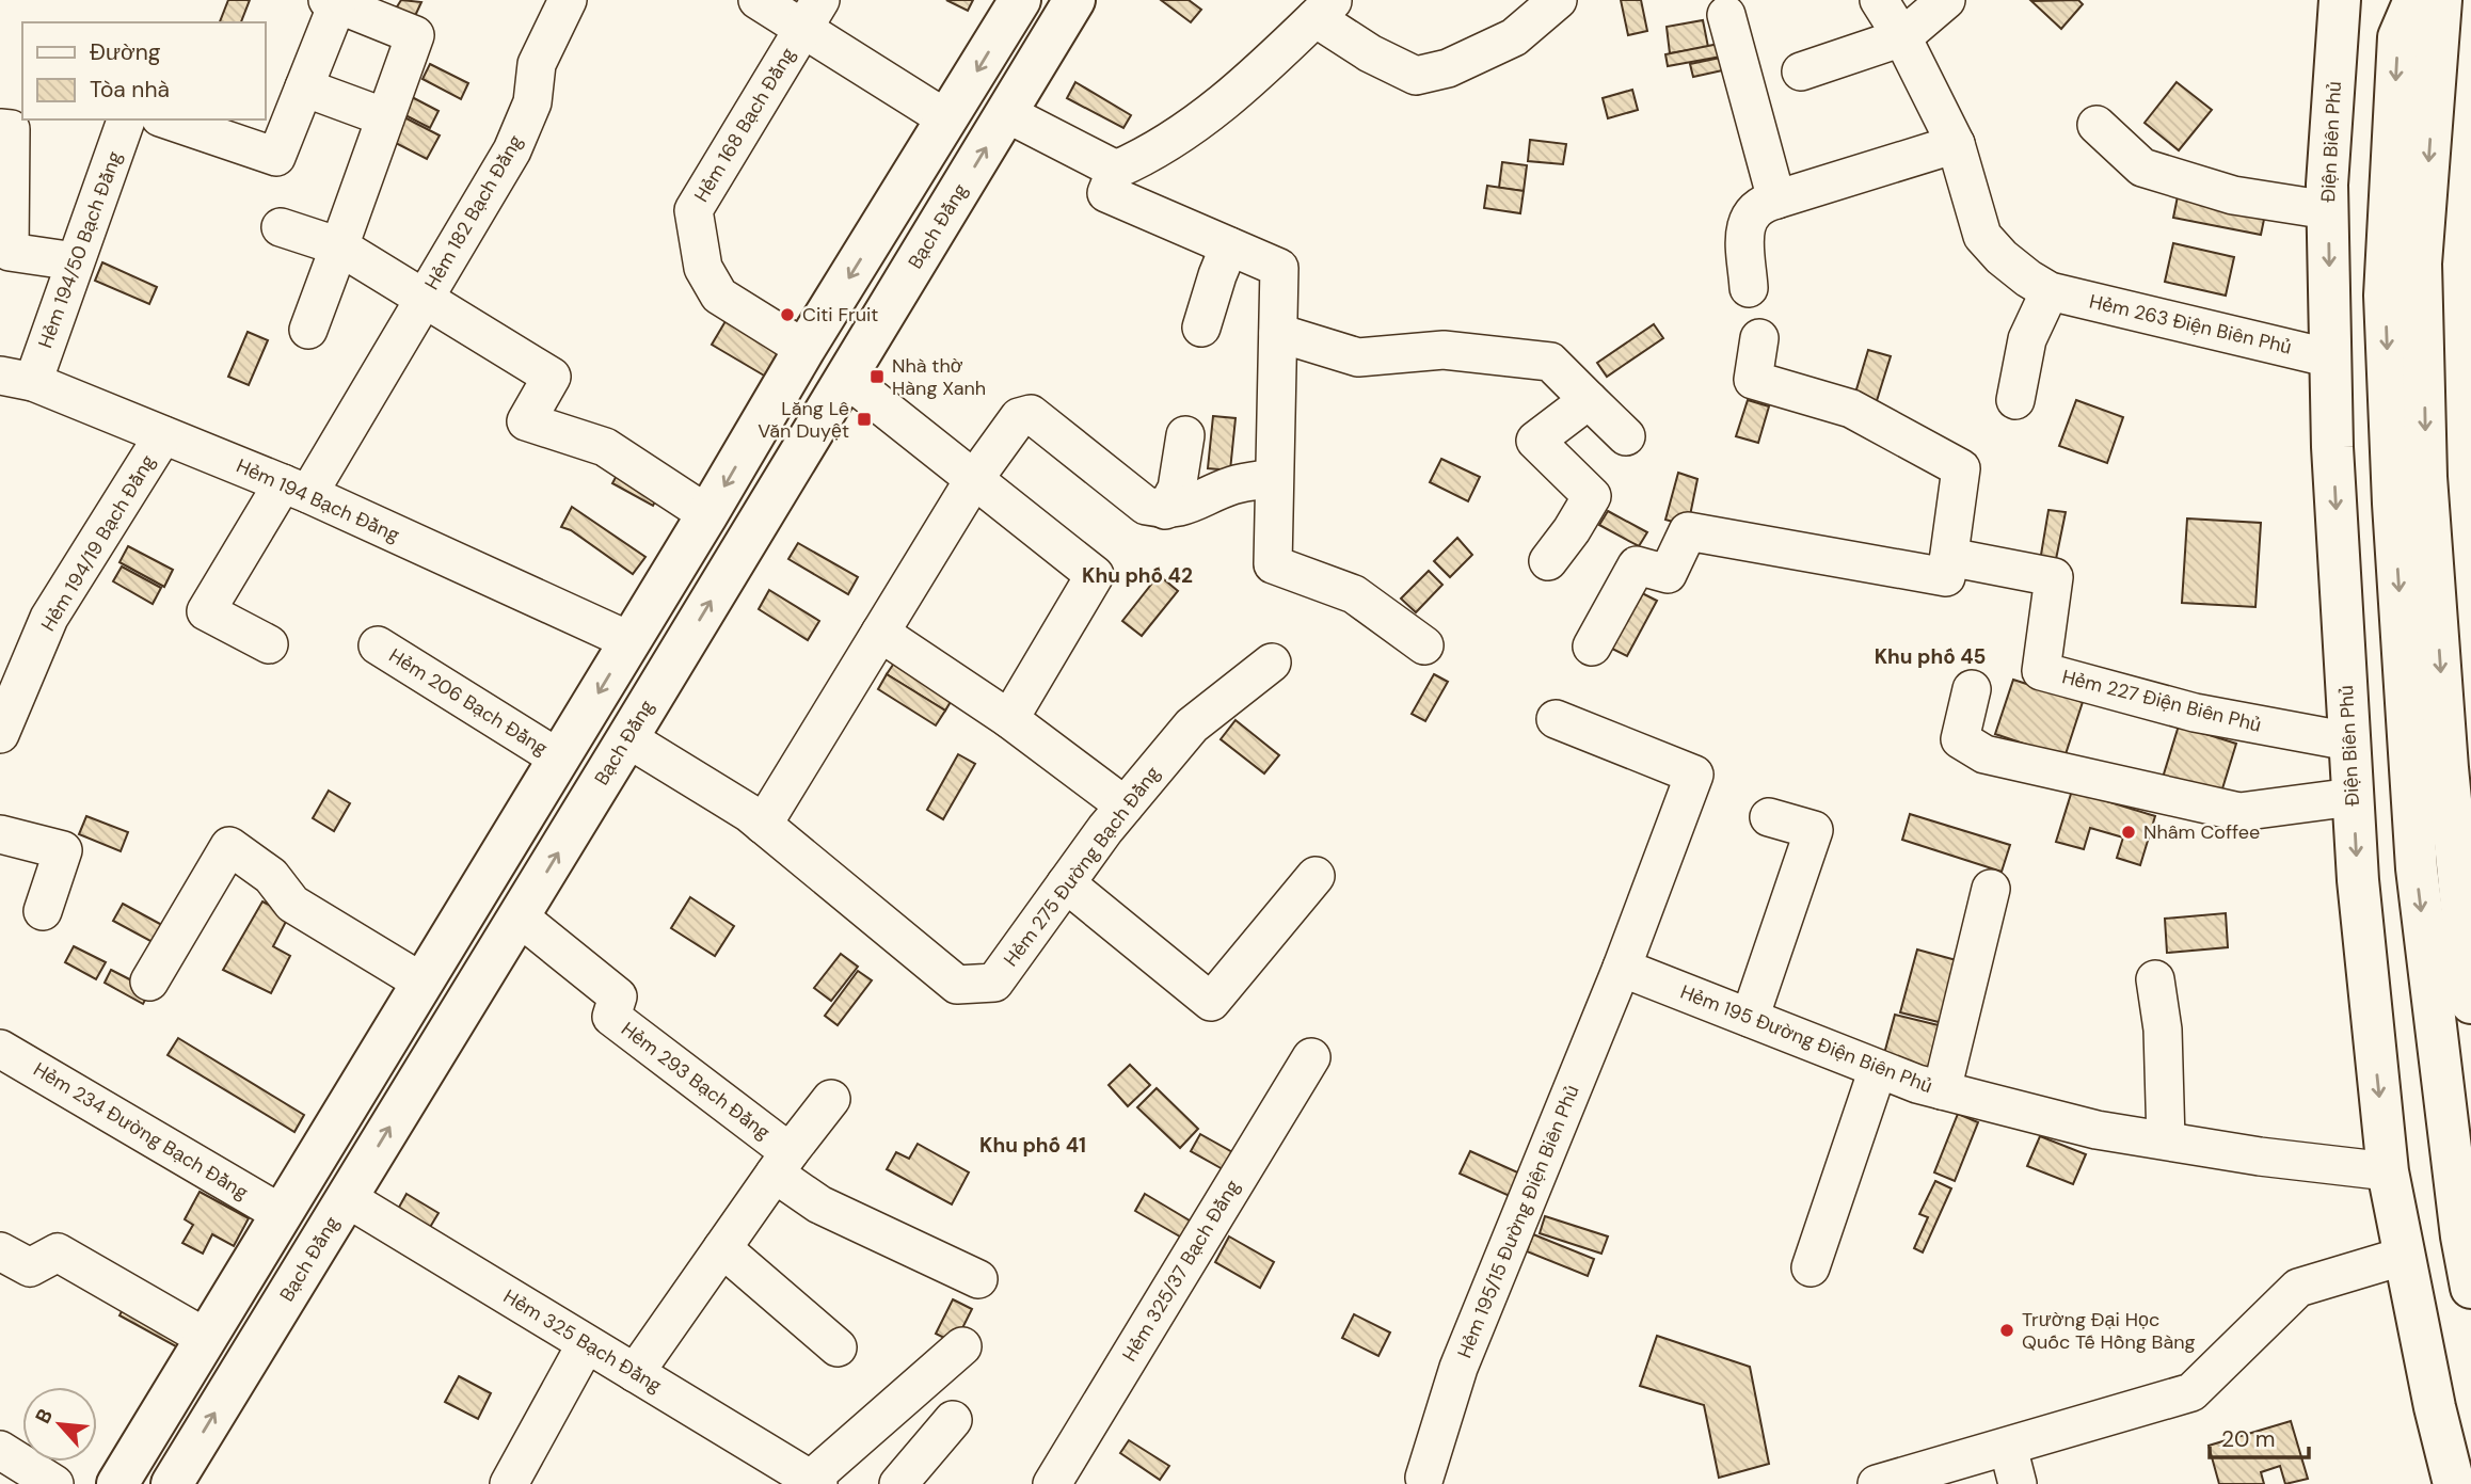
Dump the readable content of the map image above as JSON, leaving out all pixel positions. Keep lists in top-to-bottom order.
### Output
{
  "streets": {
    "main road": ["Điện Biên Phủ", "Bạch Đằng"],
    "street": [
      "Hẻm 168 Bạch Đằng",
      "Hẻm 182 Bạch Đằng",
      "Hẻm 194/50 Bạch Đằng",
      "Hẻm 263 Điện Biên Phủ",
      "Hẻm 194 Bạch Đằng",
      "Hẻm 194/19 Bạch Đằng",
      "Hẻm 227 Điện Biên Phủ",
      "Hẻm 206 Bạch Đằng",
      "Hẻm 275 Đường Bạch Đằng",
      "Hẻm 195 Đường Điện Biên Phủ",
      "Hẻm 293 Bạch Đằng",
      "Hẻm 234 Đường Bạch Đằng",
      "Hẻm 195/15 Đường Điện Biên Phủ",
      "Hẻm 325/37 Bạch Đằng",
      "Hẻm 325 Bạch Đằng"
    ]
  },
  "crossings": [
    ["Điện Biên Phủ", "Hẻm 263 Điện Biên Phủ"],
    ["Điện Biên Phủ", "Hẻm 227 Điện Biên Phủ"],
    ["Điện Biên Phủ", "Hẻm 195 Đường Điện Biên Phủ"],
    ["Hẻm 182 Bạch Đằng", "Hẻm 194 Bạch Đằng"],
    ["Bạch Đằng", "Hẻm 275 Đường Bạch Đằng"],
    ["Bạch Đằng", "Hẻm 293 Bạch Đằng"],
    ["Bạch Đằng", "Hẻm 325 Bạch Đằng"],
    ["Hẻm 194/50 Bạch Đằng", "Hẻm 194 Bạch Đằng"],
    ["Hẻm 194 Bạch Đằng", "Hẻm 194/19 Bạch Đằng"],
    ["Hẻm 195 Đường Điện Biên Phủ", "Hẻm 195/15 Đường Điện Biên Phủ"],
    ["Hẻm 293 Bạch Đằng", "Hẻm 325 Bạch Đằng"]
  ],
  "districts": ["Khu phố 42", "Khu phố 45", "Khu phố 41"],
  "places": {
    "other": ["Citi Fruit", "Nhâm Coffee", "Trường Đại Học Quốc Tế Hồng Bàng"],
    "transit": ["Nhà thờ Hàng Xanh", "Lăng Lê Văn Duyệt"]
  },
  "legend": ["Đường", "Tòa nhà"],
  "scale_bar": "20 m",
  "north": "top left"
}
